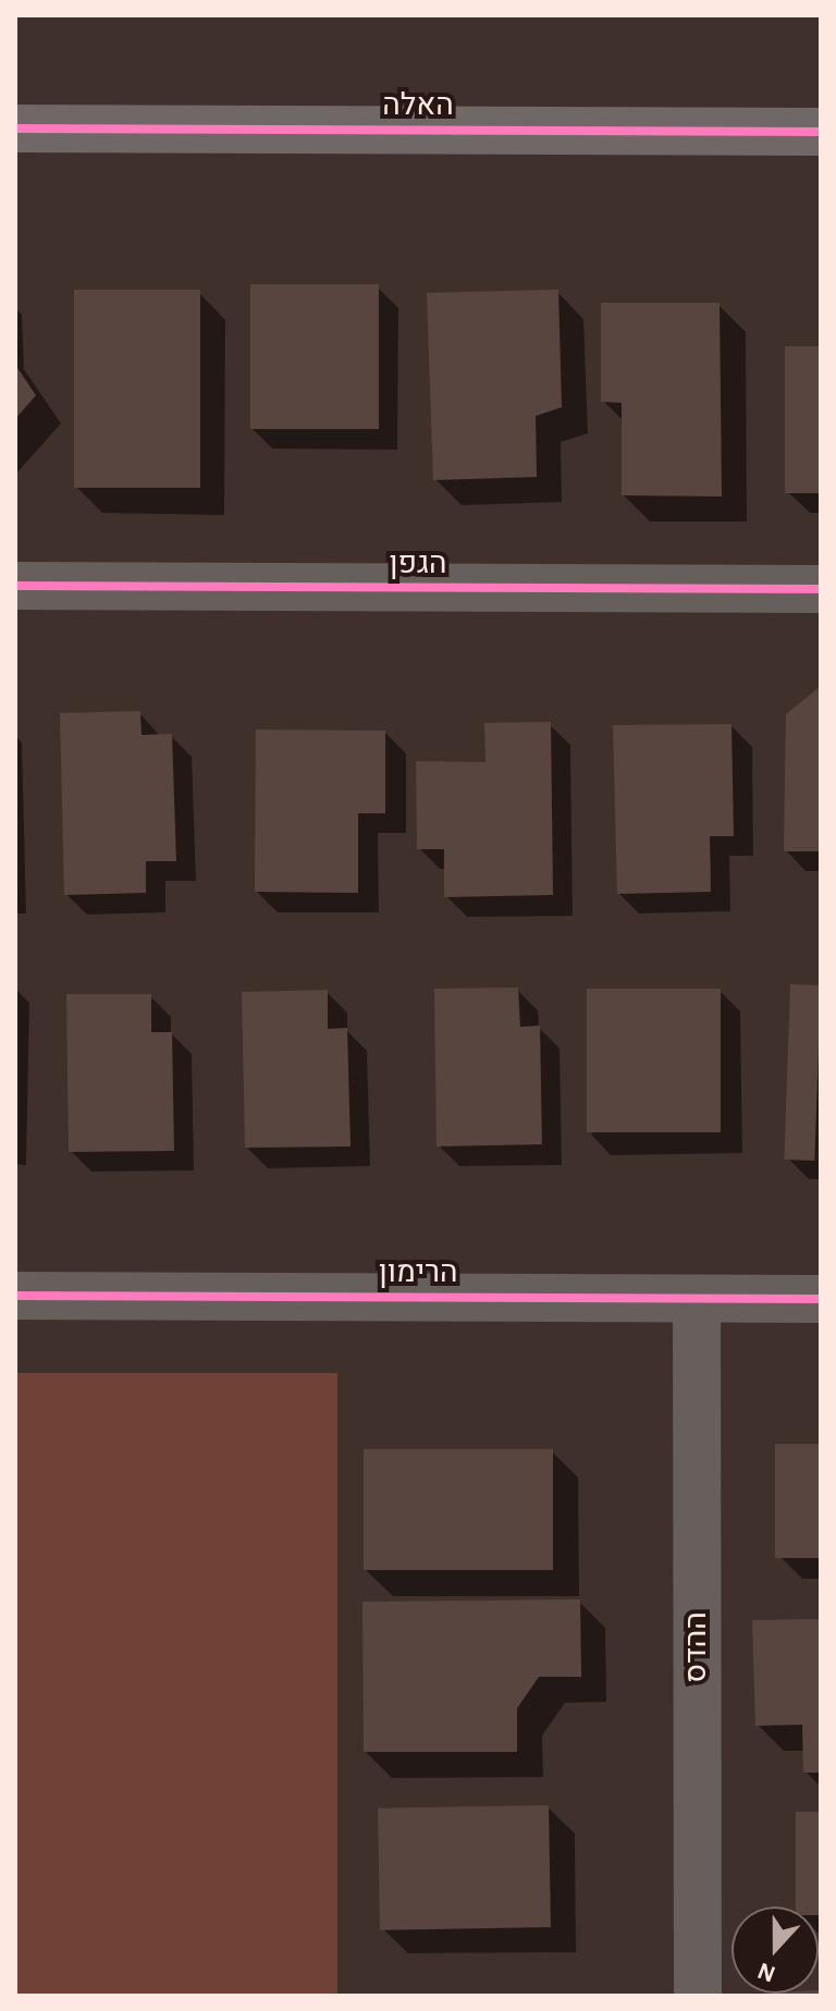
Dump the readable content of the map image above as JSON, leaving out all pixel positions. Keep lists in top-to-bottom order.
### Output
{
  "streets": {
    "street": [
      "האלה",
      "הגפן",
      "הרימון",
      "ההדס"
    ]
  },
  "crossings": [
    ["הרימון", "ההדס"]
  ],
  "north": "bottom"
}
